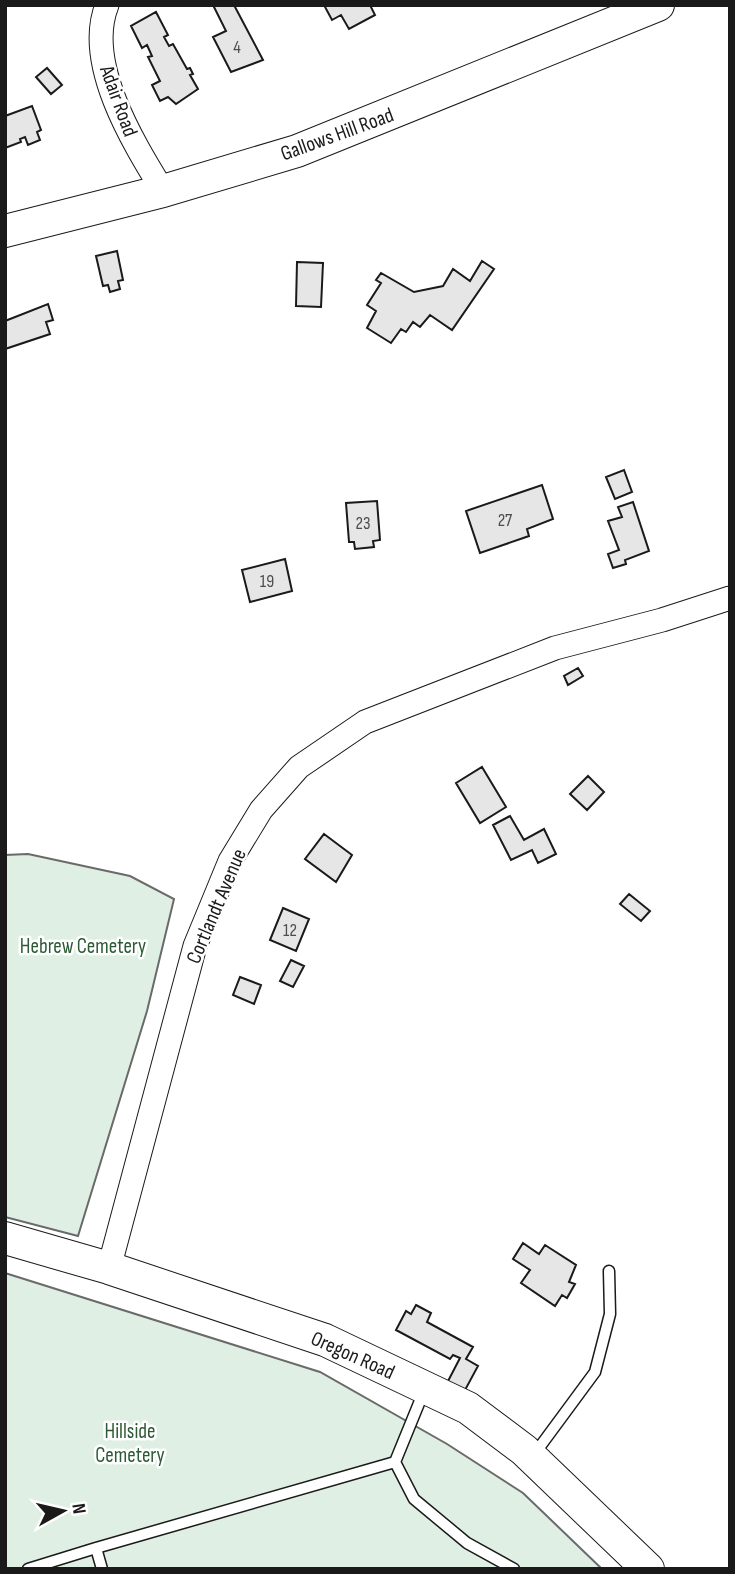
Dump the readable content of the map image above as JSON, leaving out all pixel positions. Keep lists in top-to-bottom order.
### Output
{
  "streets": {
    "street": [
      "Adair Road",
      "Gallows Hill Road",
      "Cortlandt Avenue",
      "Oregon Road"
    ]
  },
  "crossings": [
    ["Adair Road", "Gallows Hill Road"],
    ["Cortlandt Avenue", "Oregon Road"]
  ],
  "parks": ["Hebrew Cemetery", "Hillside Cemetery"],
  "house_numbers": [
    "4",
    "27",
    "23",
    "19",
    "12"
  ],
  "north": "right"
}
